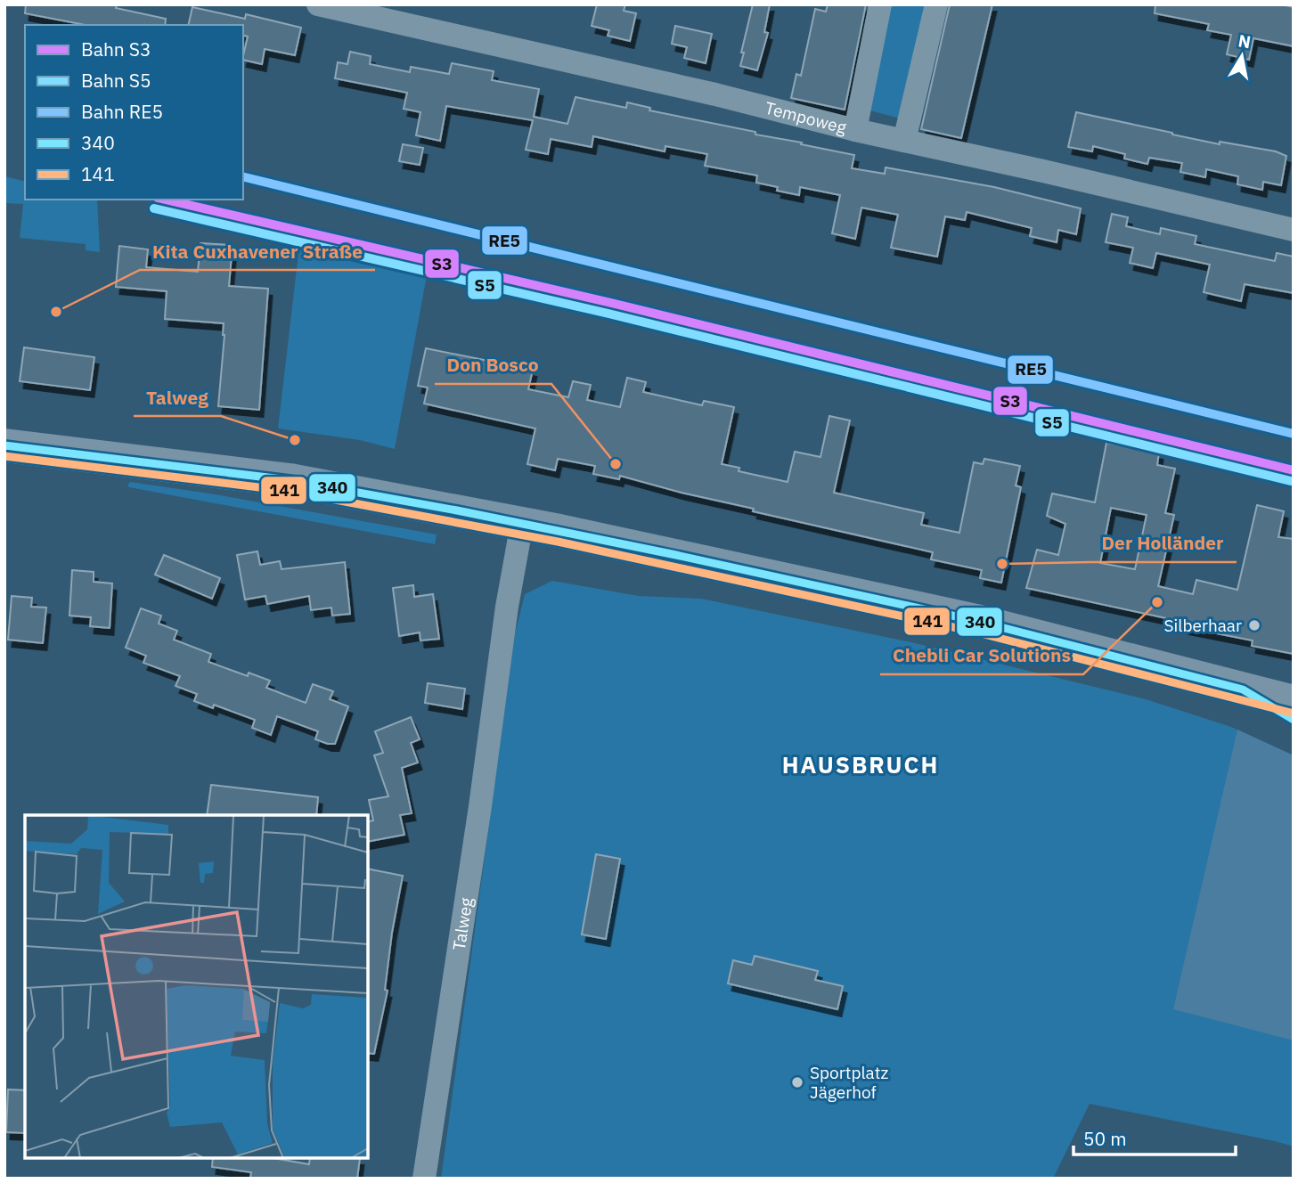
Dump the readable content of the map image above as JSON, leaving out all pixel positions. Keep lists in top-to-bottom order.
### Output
{
  "streets": {
    "street": ["Tempoweg", "Talweg"]
  },
  "districts": ["HAUSBRUCH"],
  "places": [
    "Kita Cuxhavener Straße",
    "Talweg",
    "Don Bosco",
    "Der Holländer",
    "Chebli Car Solutions",
    "Silberhaar",
    "Sportplatz Jägerhof"
  ],
  "lines": [
    "rail line RE5",
    "rail line S3",
    "rail line S5",
    "transit line 340",
    "transit line 141"
  ],
  "legend": [
    "Bahn S3",
    "Bahn S5",
    "Bahn RE5",
    "340",
    "141"
  ],
  "scale_bar": "50 m",
  "north": "top"
}
